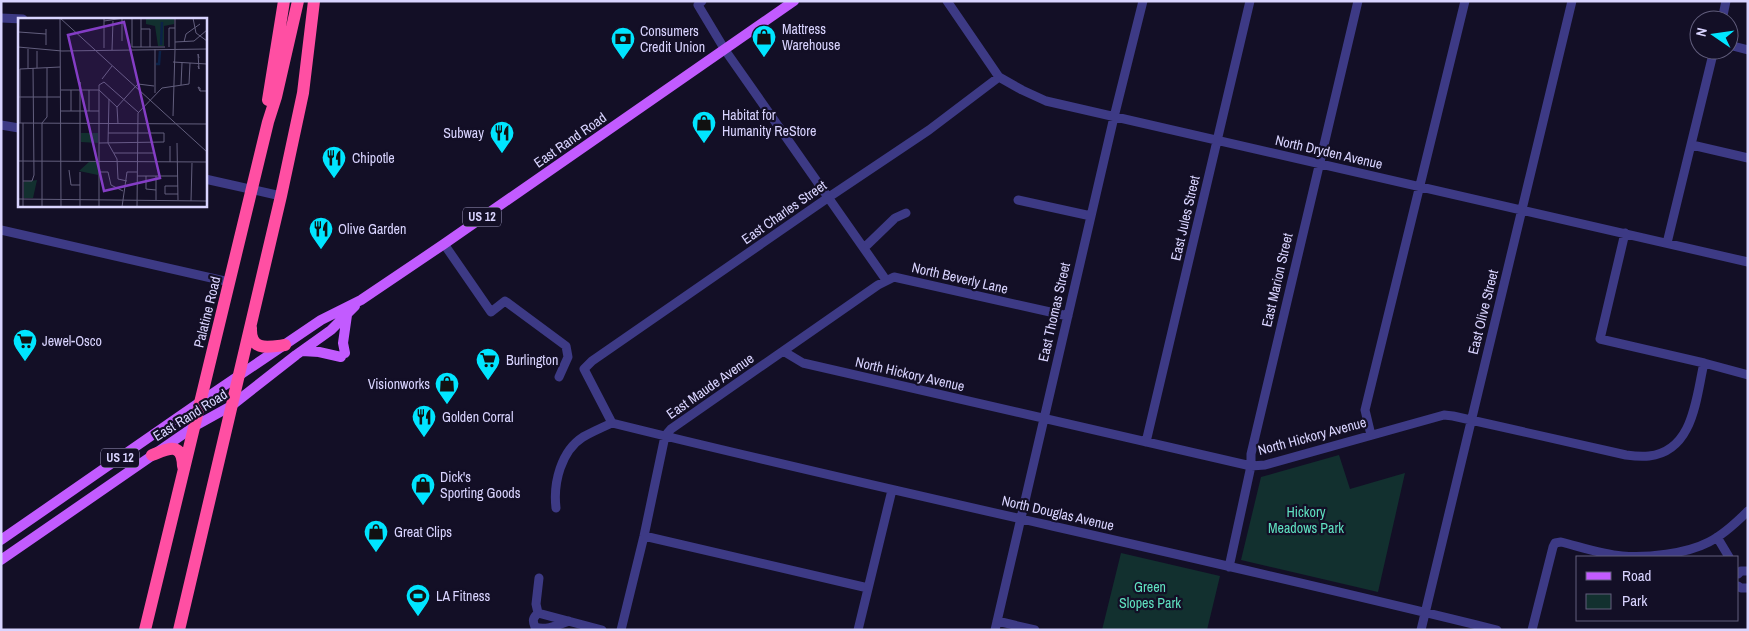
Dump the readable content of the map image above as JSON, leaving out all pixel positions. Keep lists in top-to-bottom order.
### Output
{
  "streets": {
    "highway": ["Palatine Road"],
    "main road": ["East Rand Road", "US 12"],
    "street": [
      "North Dryden Avenue",
      "East Charles Street",
      "East Jules Street",
      "North Beverly Lane",
      "East Marion Street",
      "East Thomas Street",
      "East Olive Street",
      "North Hickory Avenue",
      "East Maude Avenue",
      "North Douglas Avenue"
    ]
  },
  "crossings": [
    ["East Rand Road", "Palatine Road"],
    ["North Dryden Avenue", "East Charles Street"],
    ["North Dryden Avenue", "East Jules Street"],
    ["North Dryden Avenue", "East Marion Street"],
    ["North Dryden Avenue", "East Thomas Street"],
    ["North Dryden Avenue", "East Olive Street"],
    ["East Charles Street", "North Douglas Avenue"],
    ["East Jules Street", "North Hickory Avenue"],
    ["North Beverly Lane", "East Thomas Street"],
    ["North Beverly Lane", "East Maude Avenue"],
    ["East Marion Street", "North Hickory Avenue"],
    ["East Marion Street", "North Douglas Avenue"],
    ["East Thomas Street", "North Hickory Avenue"],
    ["East Thomas Street", "North Douglas Avenue"],
    ["East Olive Street", "North Hickory Avenue"],
    ["East Olive Street", "North Douglas Avenue"],
    ["North Hickory Avenue", "East Maude Avenue"],
    ["East Maude Avenue", "North Douglas Avenue"]
  ],
  "parks": ["Hickory Meadows Park", "Green Slopes Park"],
  "places": {
    "shop": [
      "Mattress Warehouse",
      "Habitat for Humanity ReStore",
      "Visionworks",
      "Dick's Sporting Goods",
      "Great Clips"
    ],
    "bank": ["Consumers Credit Union"],
    "restaurant": [
      "Subway",
      "Chipotle",
      "Olive Garden",
      "Golden Corral"
    ],
    "supermarket": ["Jewel-Osco", "Burlington"],
    "sports": ["LA Fitness"]
  },
  "legend": ["Road", "Park"],
  "north": "left"
}
